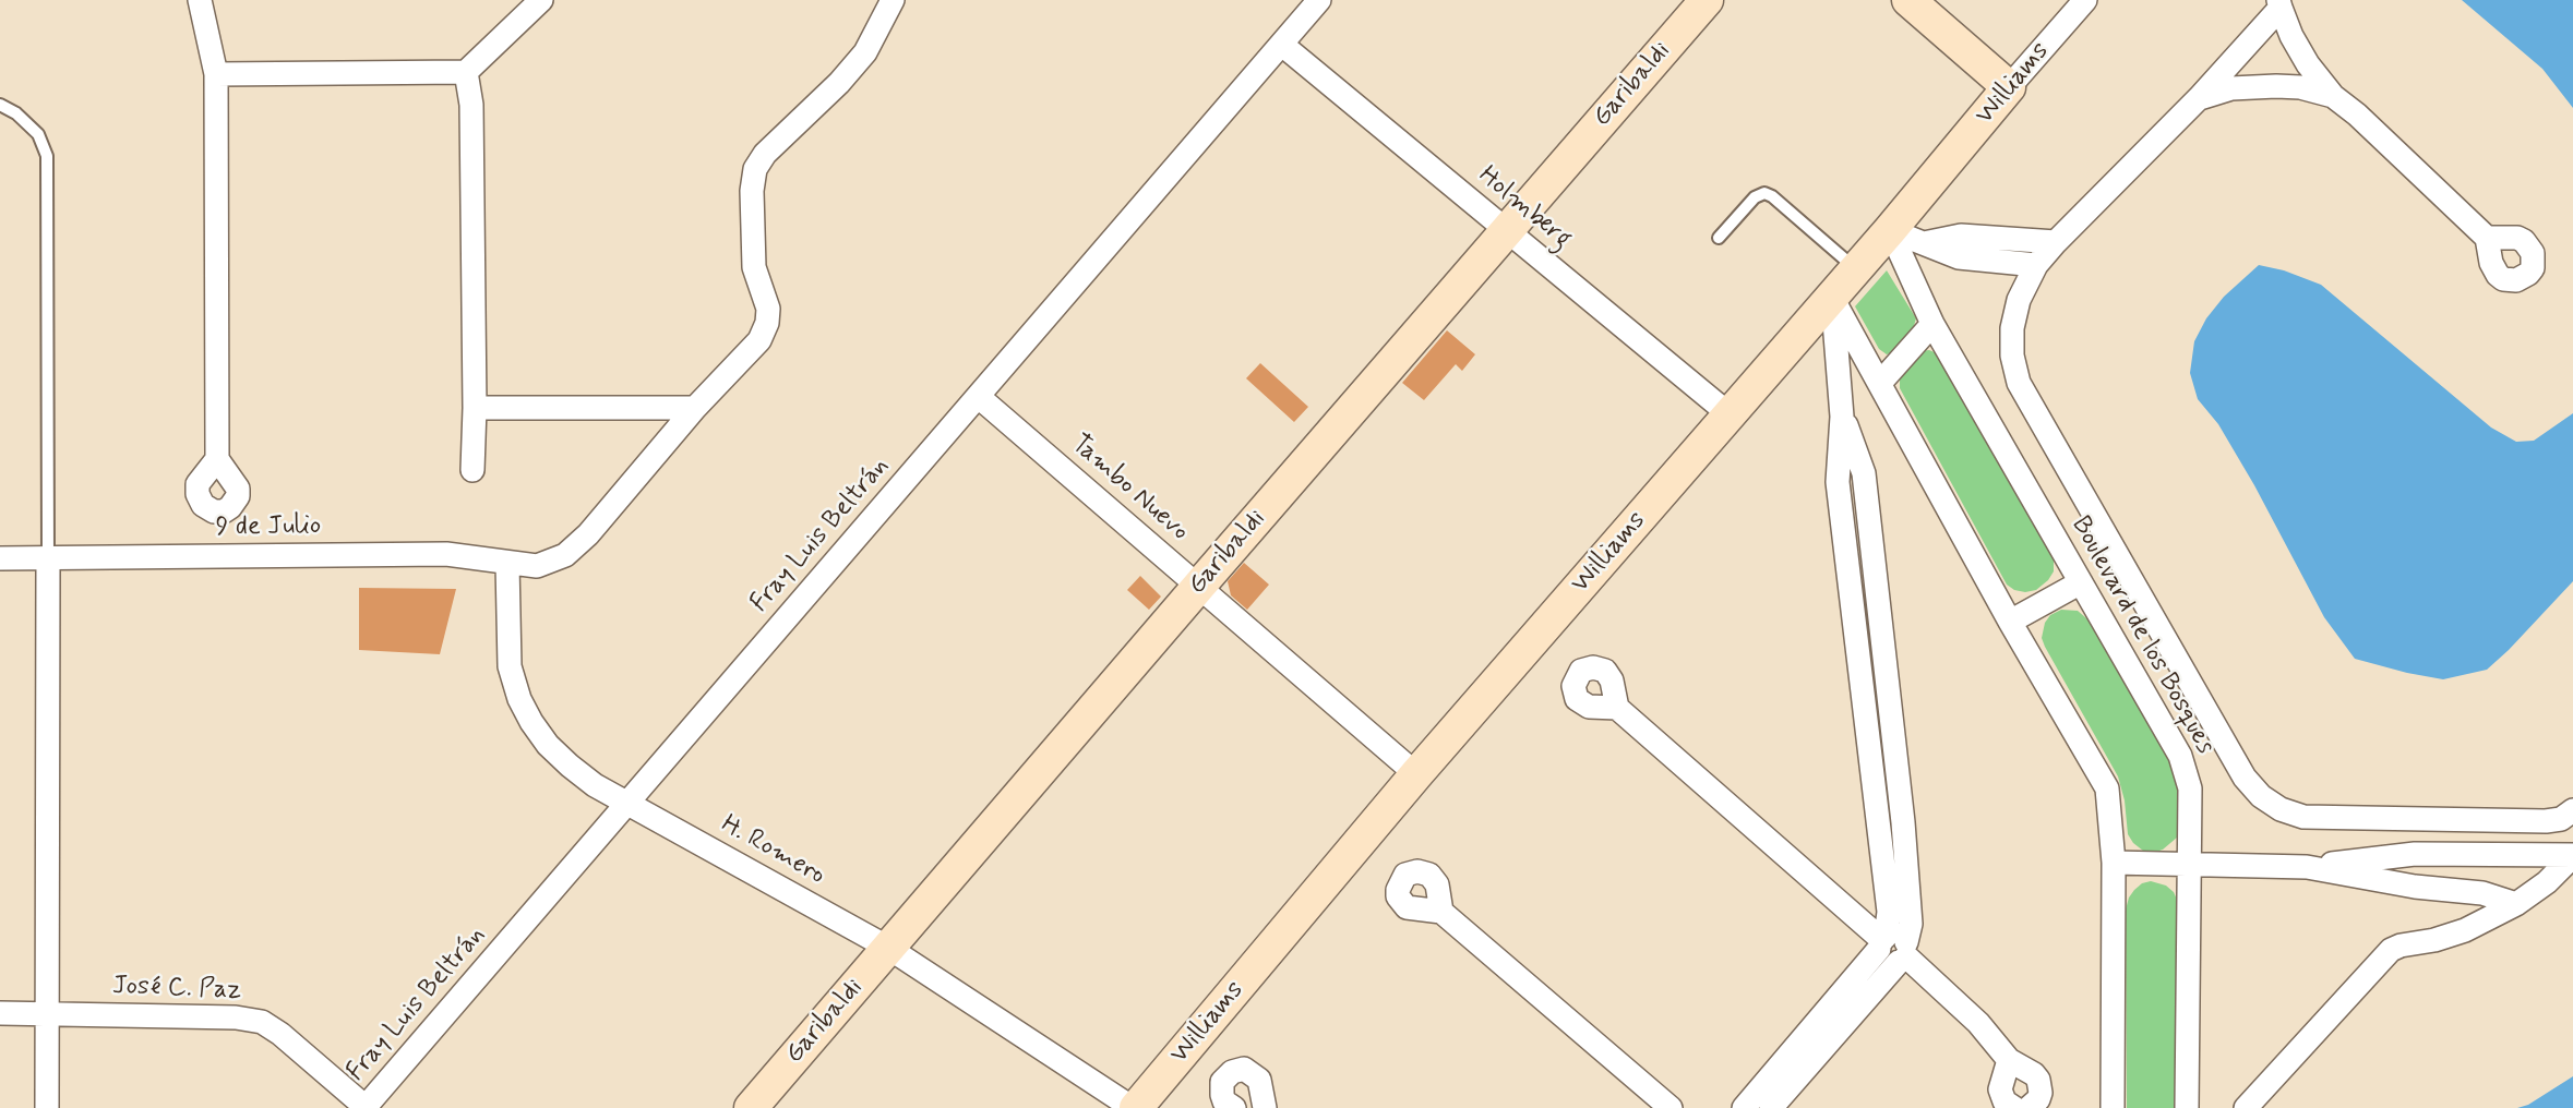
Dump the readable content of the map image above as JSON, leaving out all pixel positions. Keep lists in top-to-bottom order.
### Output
{
  "streets": {
    "street": [
      "Williams",
      "Garibaldi",
      "Holmberg",
      "Tambo Nuevo",
      "9 de Julio",
      "Fray Luis Beltrán",
      "Boulevard de los Bosques",
      "H. Romero",
      "José C. Paz"
    ]
  },
  "crossings": [
    ["Williams", "Holmberg"],
    ["Williams", "Tambo Nuevo"],
    ["Williams", "Boulevard de los Bosques"],
    ["Williams", "H. Romero"],
    ["Garibaldi", "Holmberg"],
    ["Garibaldi", "Tambo Nuevo"],
    ["Garibaldi", "H. Romero"],
    ["Holmberg", "Fray Luis Beltrán"],
    ["Tambo Nuevo", "Fray Luis Beltrán"],
    ["9 de Julio", "H. Romero"],
    ["Fray Luis Beltrán", "H. Romero"],
    ["Fray Luis Beltrán", "José C. Paz"]
  ]
}
